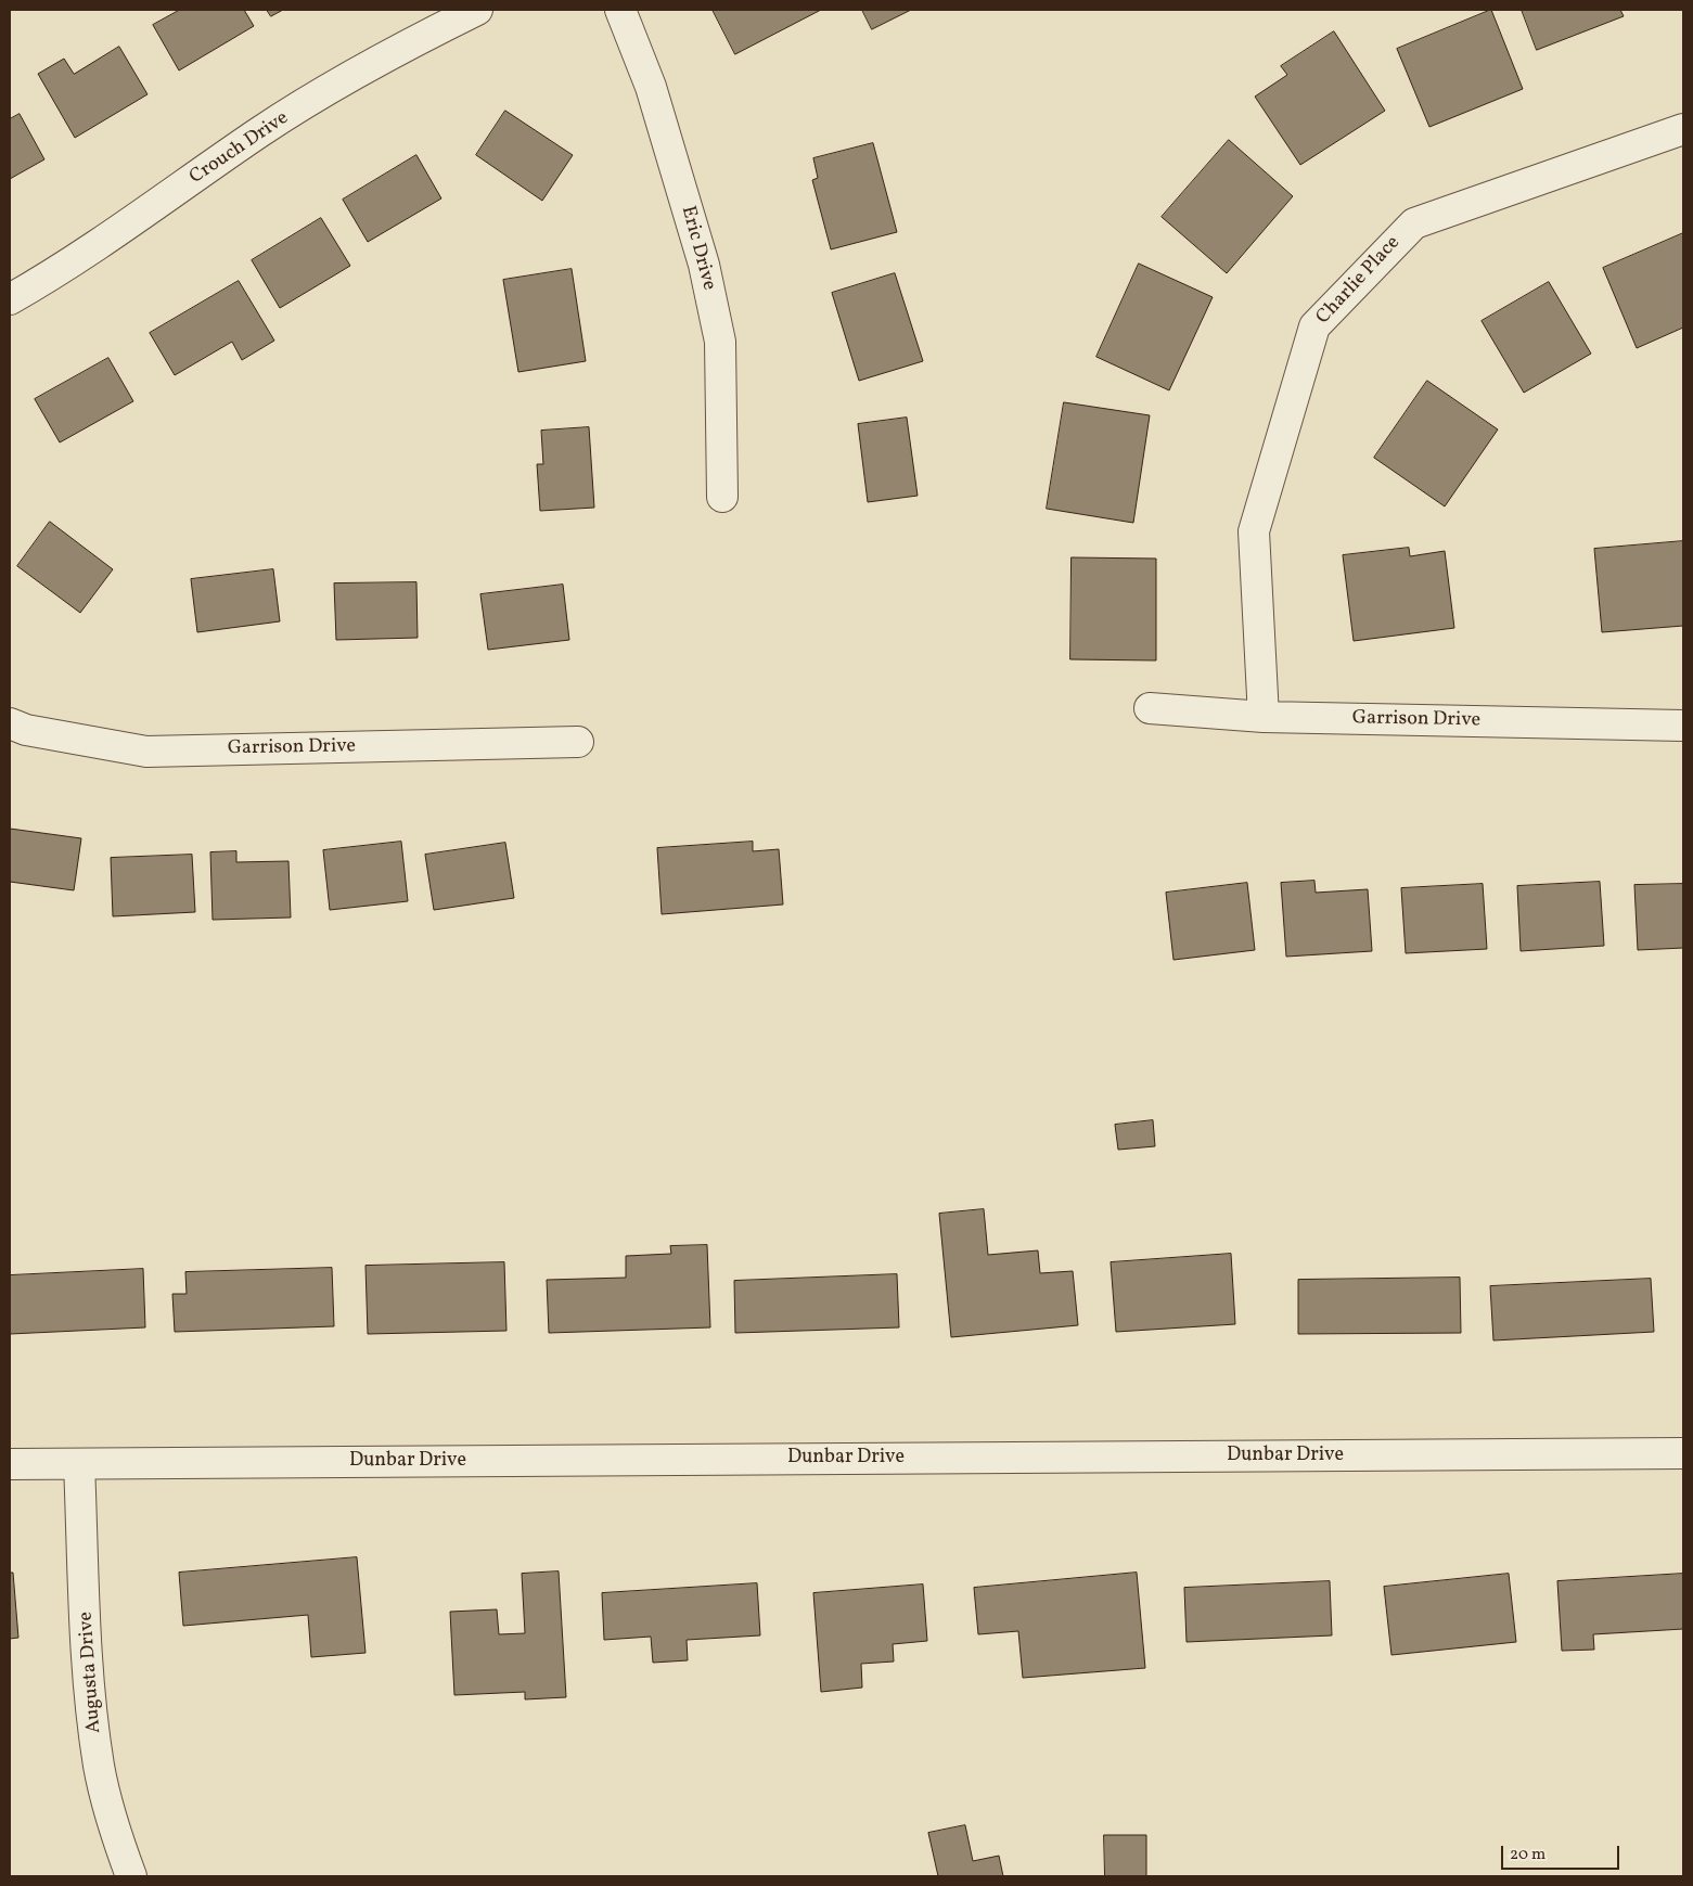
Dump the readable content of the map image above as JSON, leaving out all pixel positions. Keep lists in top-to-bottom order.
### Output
{
  "streets": {
    "street": [
      "Crouch Drive",
      "Eric Drive",
      "Charlie Place",
      "Garrison Drive",
      "Dunbar Drive",
      "Augusta Drive"
    ]
  },
  "crossings": [
    ["Charlie Place", "Garrison Drive"],
    ["Dunbar Drive", "Augusta Drive"]
  ],
  "scale_bar": "20 m"
}
